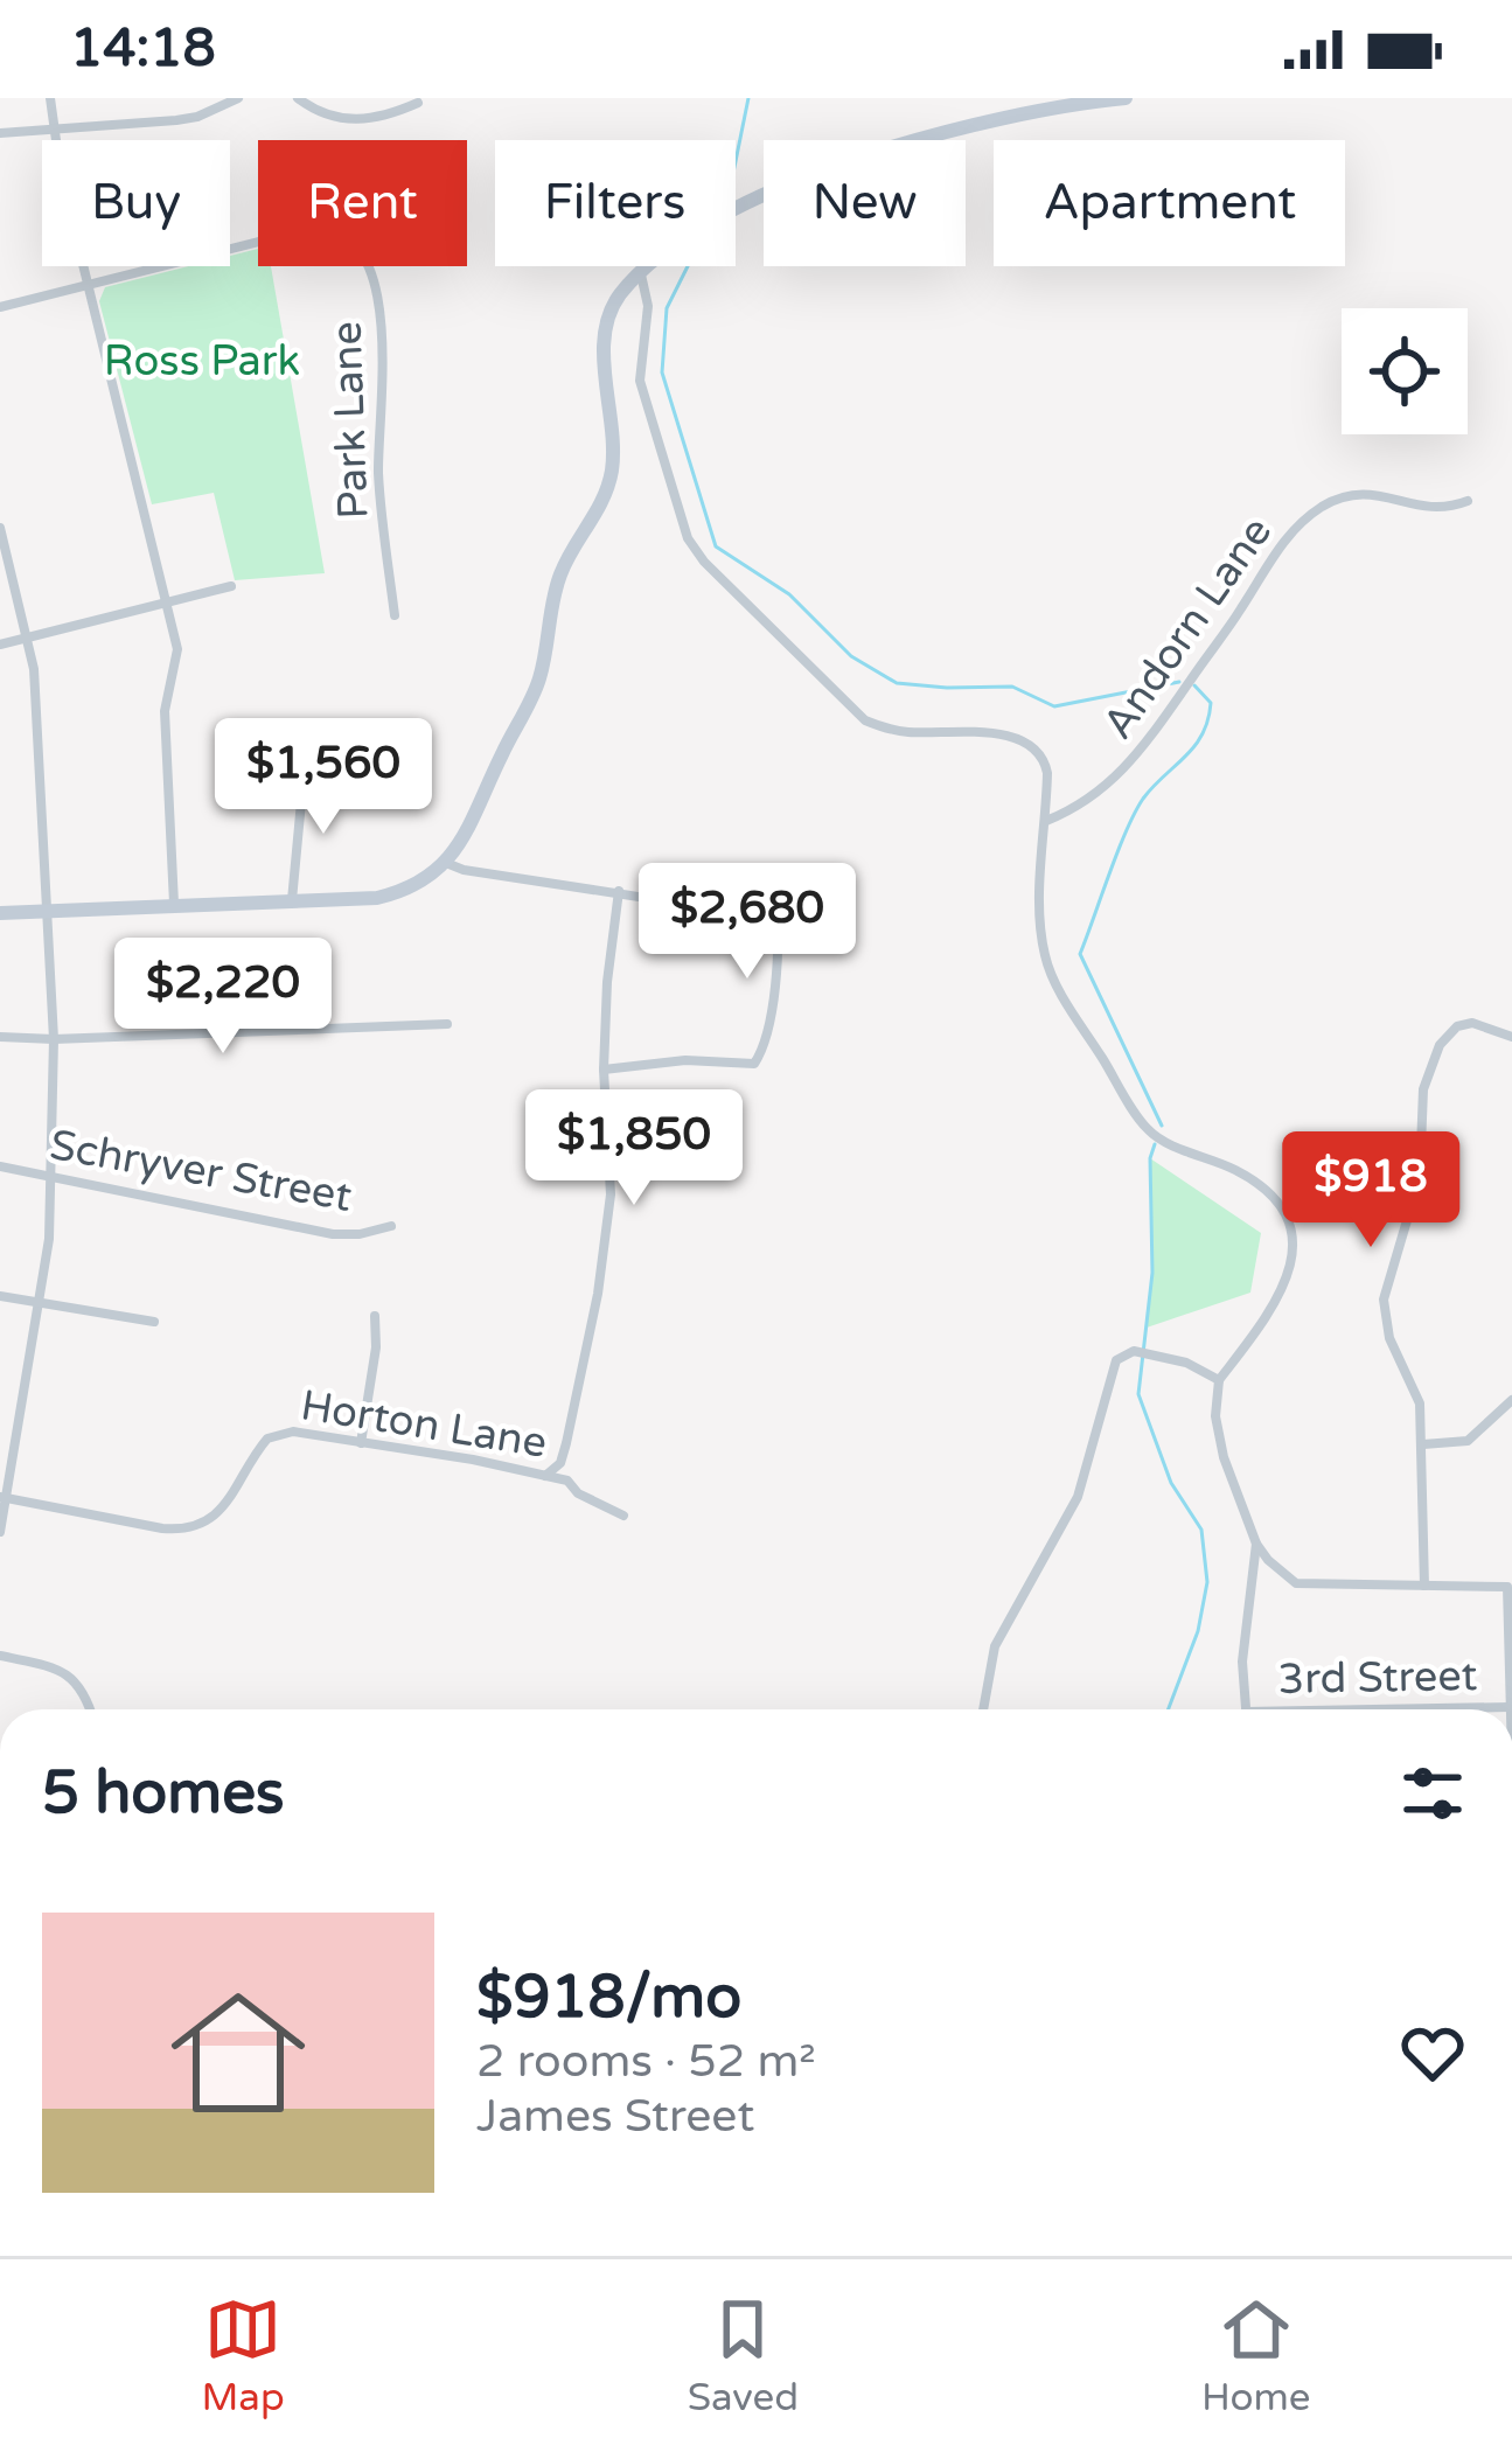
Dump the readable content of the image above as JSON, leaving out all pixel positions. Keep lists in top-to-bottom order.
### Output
{
  "streets": {
    "street": [
      "Park Lane",
      "Andorn Lane",
      "Schryver Street",
      "Horton Lane",
      "3rd Street"
    ]
  },
  "parks": ["Ross Park"],
  "page": {
    "status": "14:18",
    "chip": [
      "Buy",
      "Rent",
      "Filters",
      "New",
      "Apartment"
    ],
    "price": [
      "$1,560",
      "$2,680",
      "$2,220",
      "$1,850",
      "$918"
    ],
    "heading": "5 homes",
    "list": [
      {
        "name": "$918/mo",
        "note": "2 rooms · 52 m² · James Street"
      }
    ],
    "tabs": ["Map", "Saved", "Home"]
  }
}
